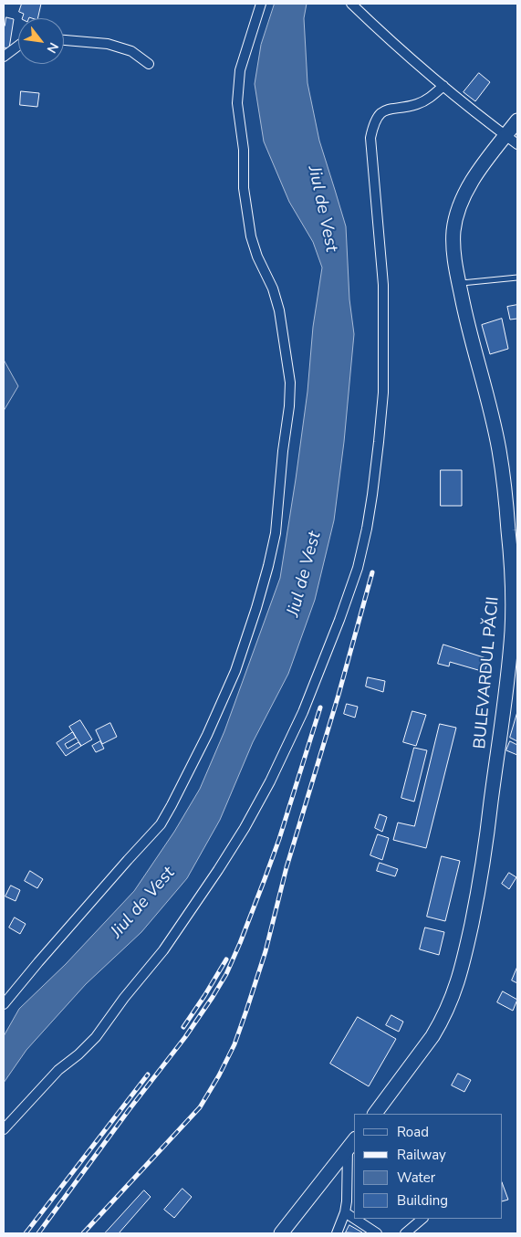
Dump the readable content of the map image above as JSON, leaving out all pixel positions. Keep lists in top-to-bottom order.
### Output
{
  "streets": {
    "main road": ["BULEVARDUL PĂCII"]
  },
  "water": ["Jiul de Vest"],
  "legend": [
    "Road",
    "Railway",
    "Water",
    "Building"
  ],
  "north": "bottom right"
}
